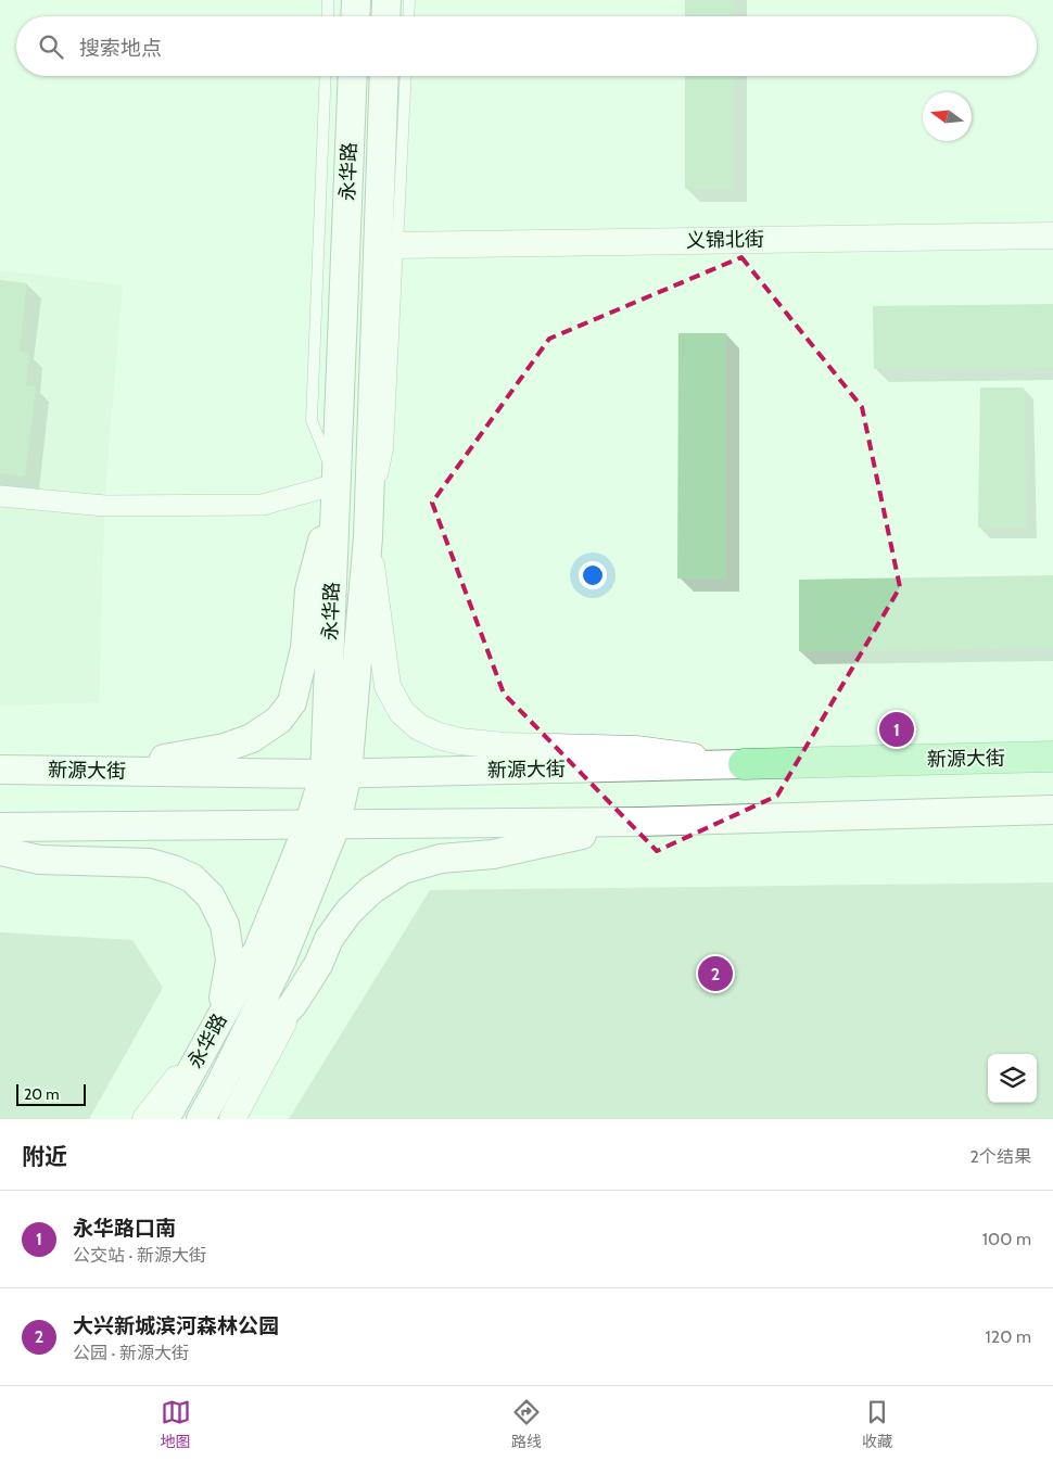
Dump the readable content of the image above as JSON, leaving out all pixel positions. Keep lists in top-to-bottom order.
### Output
{
  "streets": {
    "main road": ["永华路", "新源大街"],
    "street": ["义锦北街"]
  },
  "crossings": [
    ["永华路", "新源大街"]
  ],
  "scale_bar": "20 m",
  "north": "left",
  "page": {
    "search": "搜索地点",
    "pins": ["1", "2"],
    "scale": "20 m",
    "heading": ["附近", "2个结果"],
    "list": [
      {
        "mark": "1",
        "name": "永华路口南",
        "note": "公交站 · 新源大街",
        "value": "100 m"
      },
      {
        "mark": "2",
        "name": "大兴新城滨河森林公园",
        "note": "公园 · 新源大街",
        "value": "120 m"
      }
    ],
    "nav": ["地图", "路线", "收藏"]
  }
}
